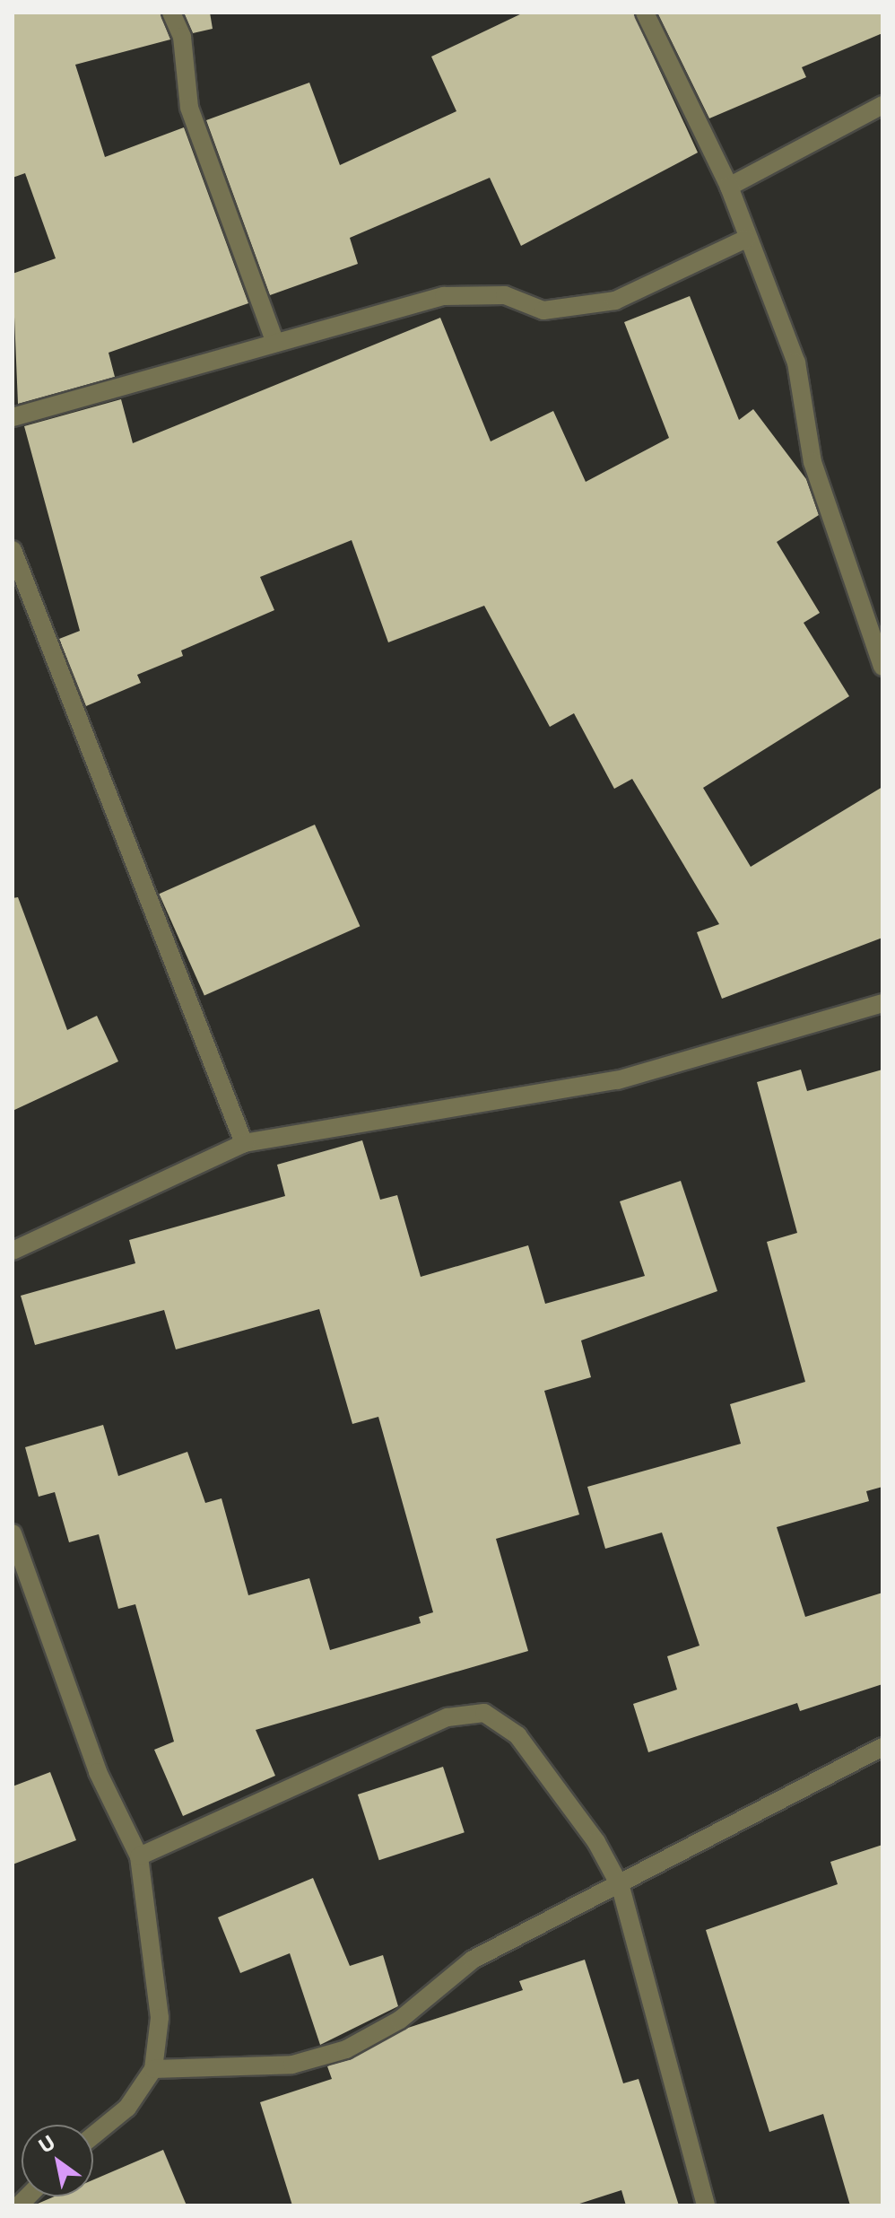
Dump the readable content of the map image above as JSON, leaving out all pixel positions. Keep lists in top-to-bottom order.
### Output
{
  "north": "top left"
}
